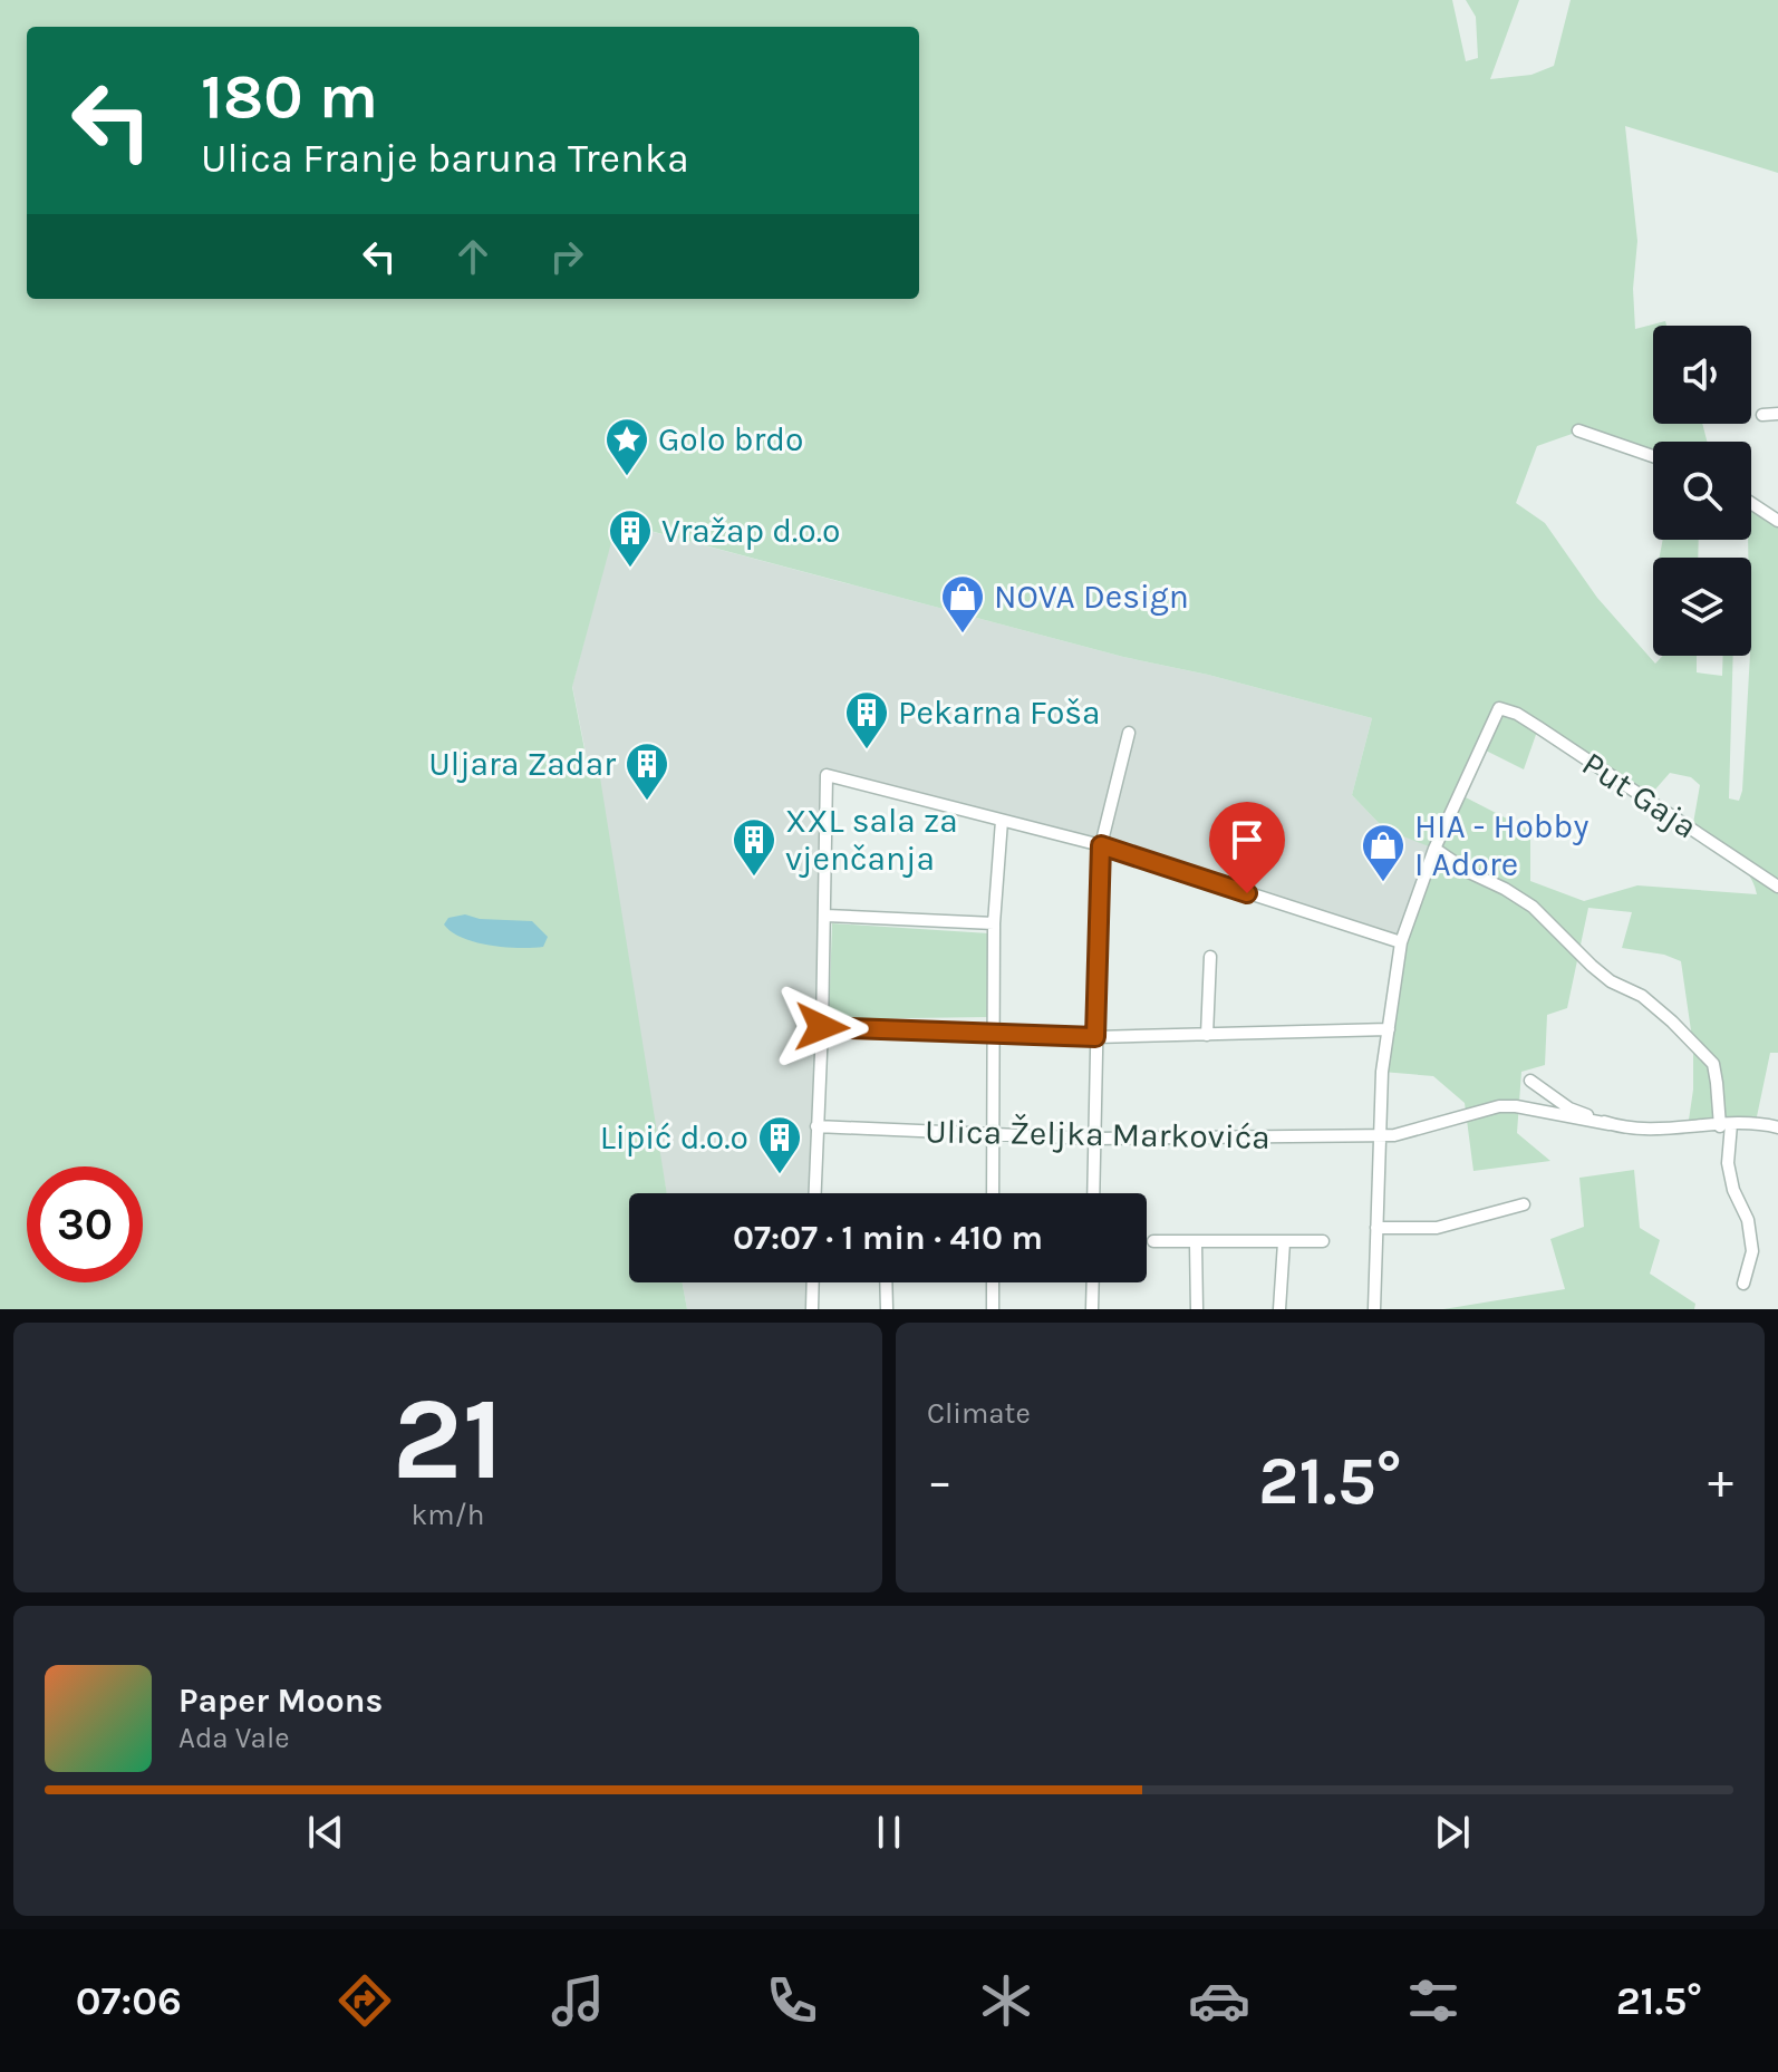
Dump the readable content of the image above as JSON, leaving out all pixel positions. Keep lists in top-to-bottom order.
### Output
{
  "streets": {
    "street": ["Put Gaja", "Ulica Željka Markovića"]
  },
  "places": {
    "place": ["Golo brdo"],
    "building": [
      "Vražap d.o.o",
      "Pekarna Foša",
      "Uljara Zadar",
      "XXL sala za vjenčanja",
      "Lipić d.o.o"
    ],
    "shop": ["NOVA Design", "HIA - Hobby I Adore"]
  },
  "page": {
    "turn": ["180 m", "Ulica Franje baruna Trenka"],
    "limit": "30",
    "trip": "07:07 · 1 min · 410 m",
    "tile": [
      ["21", "km/h"],
      "Climate"
    ],
    "heat": ["−", "21.5°", "+"],
    "song": ["Paper Moons", "Ada Vale"],
    "tabs": ["07:06", "21.5°"]
  }
}
